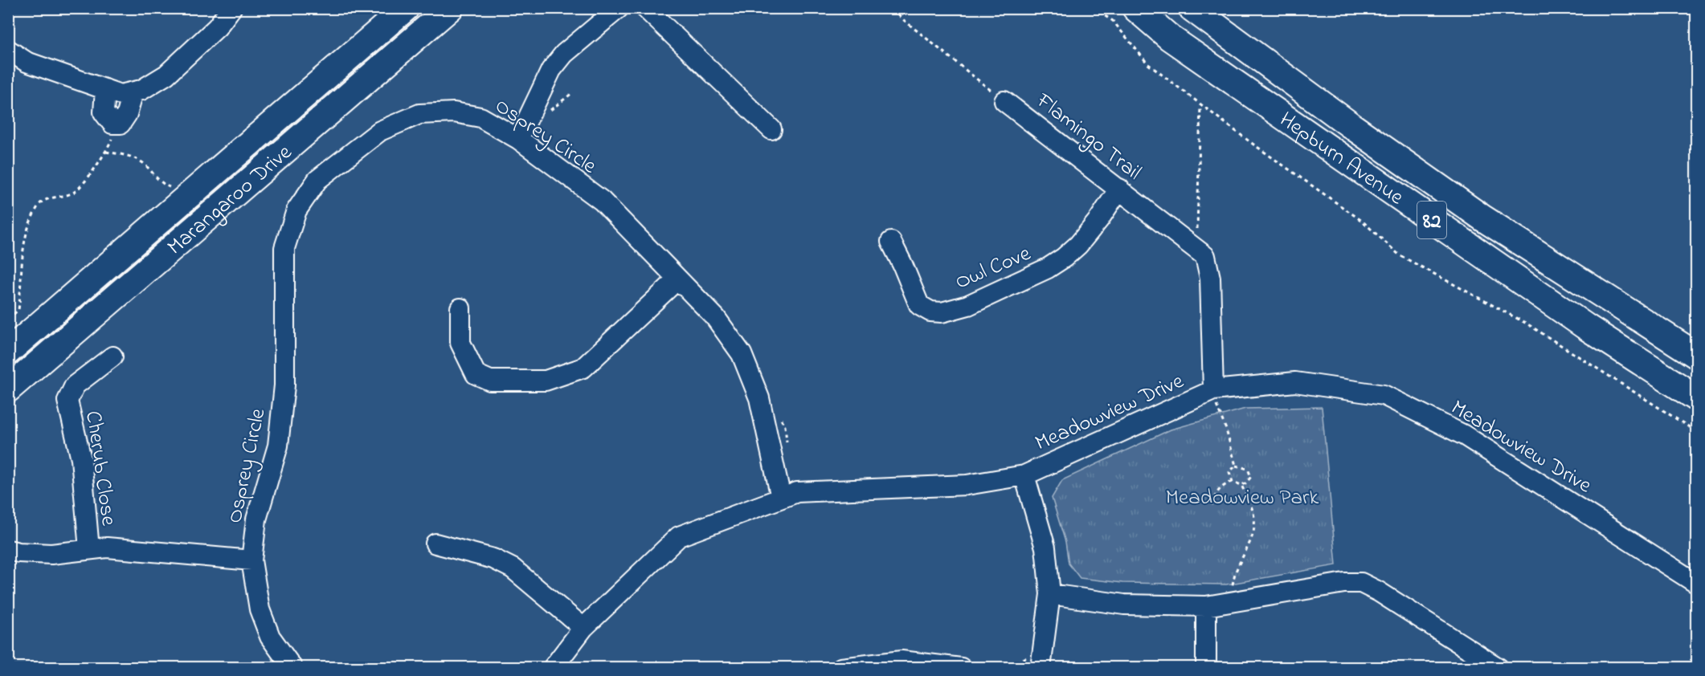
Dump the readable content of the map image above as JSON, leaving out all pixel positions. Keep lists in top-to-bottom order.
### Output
{
  "streets": {
    "main road": ["Hepburn Avenue", "Marangaroo Drive", "82"],
    "street": [
      "Osprey Circle",
      "Flamingo Trail",
      "Owl Cove",
      "Meadowview Drive",
      "Cherub Close"
    ]
  },
  "crossings": [
    ["Osprey Circle", "Meadowview Drive"],
    ["Flamingo Trail", "Owl Cove"],
    ["Flamingo Trail", "Meadowview Drive"]
  ],
  "parks": ["Meadowview Park"]
}
